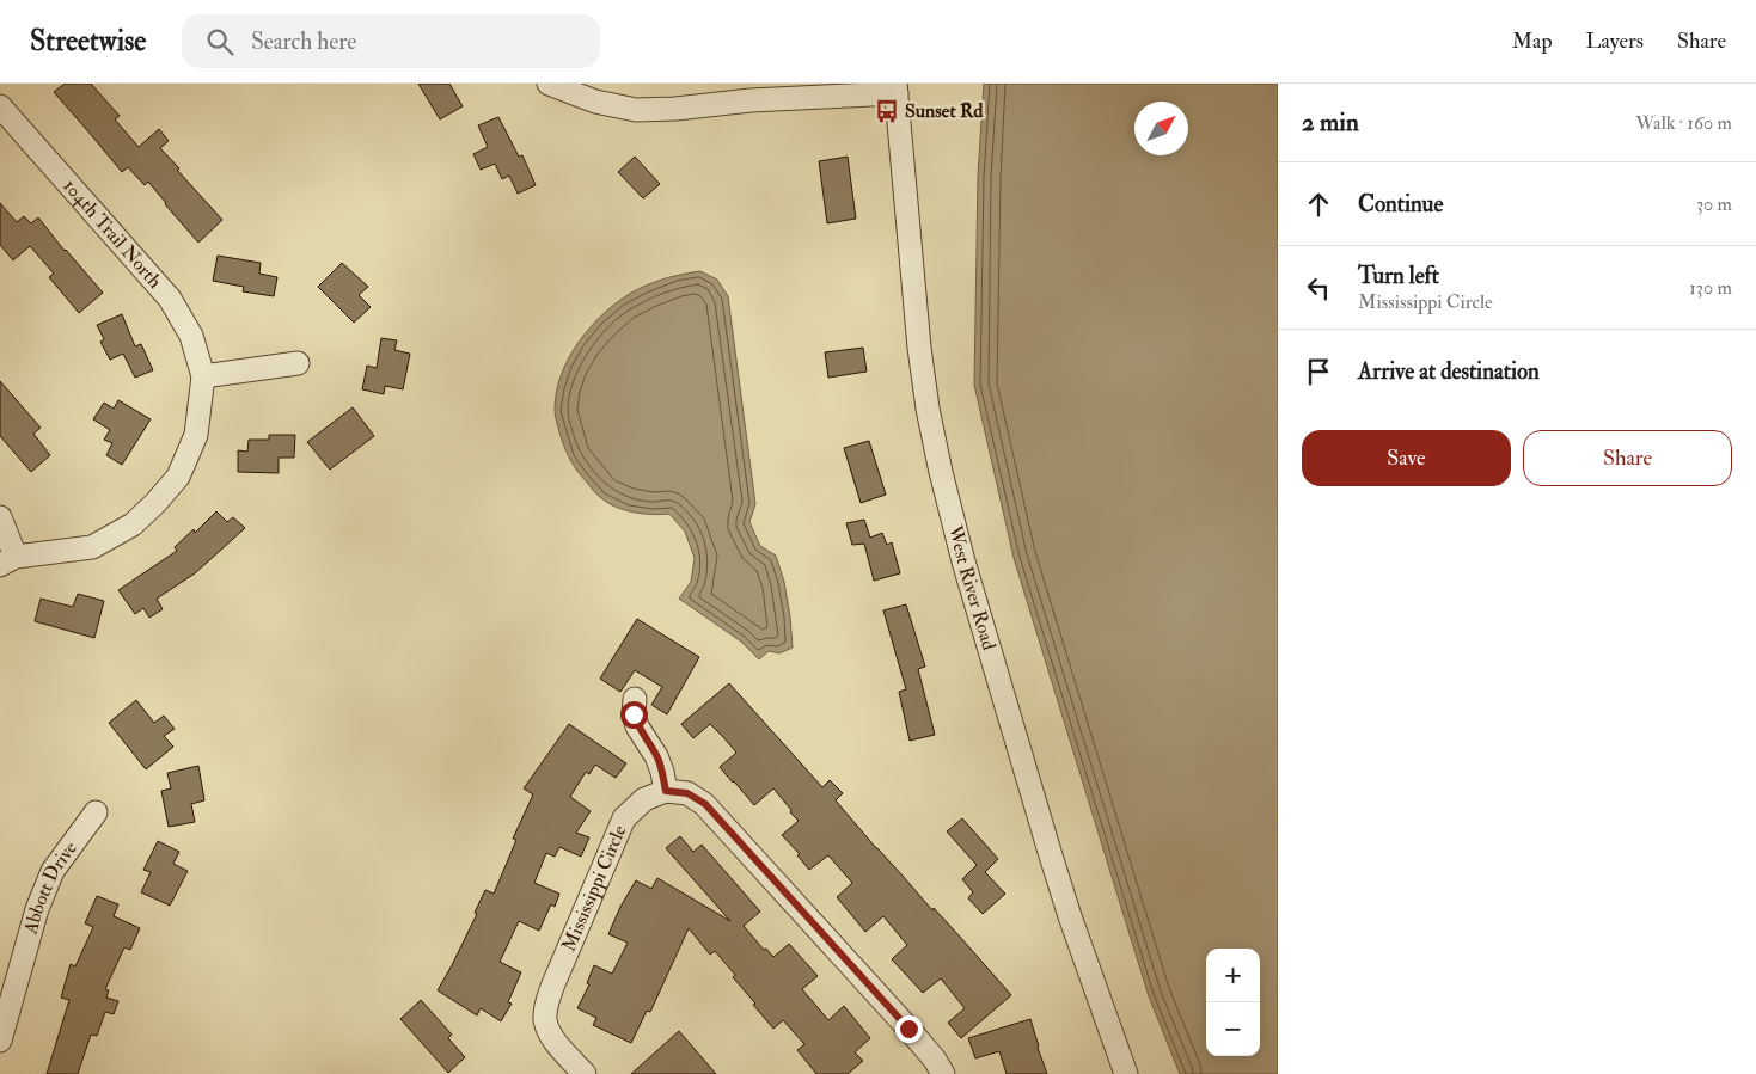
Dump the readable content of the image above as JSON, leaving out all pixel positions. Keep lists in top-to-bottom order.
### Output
{
  "streets": {
    "street": [
      "104th Trail North",
      "West River Road",
      "Mississippi Circle",
      "Abbott Drive"
    ]
  },
  "places": {
    "bus stop": ["Sunset Rd"]
  },
  "north": "top right",
  "page": {
    "header": "Streetwise",
    "search": "Search here",
    "nav": ["Map", "Layers", "Share"],
    "heading": ["2 min", "Walk · 160 m"],
    "list": [
      ["Continue", "30 m"],
      ["Turn left", "Mississippi Circle", "130 m"],
      "Arrive at destination"
    ],
    "buttons": ["Save", "Share"],
    "map_buttons": ["+", "−"]
  }
}
